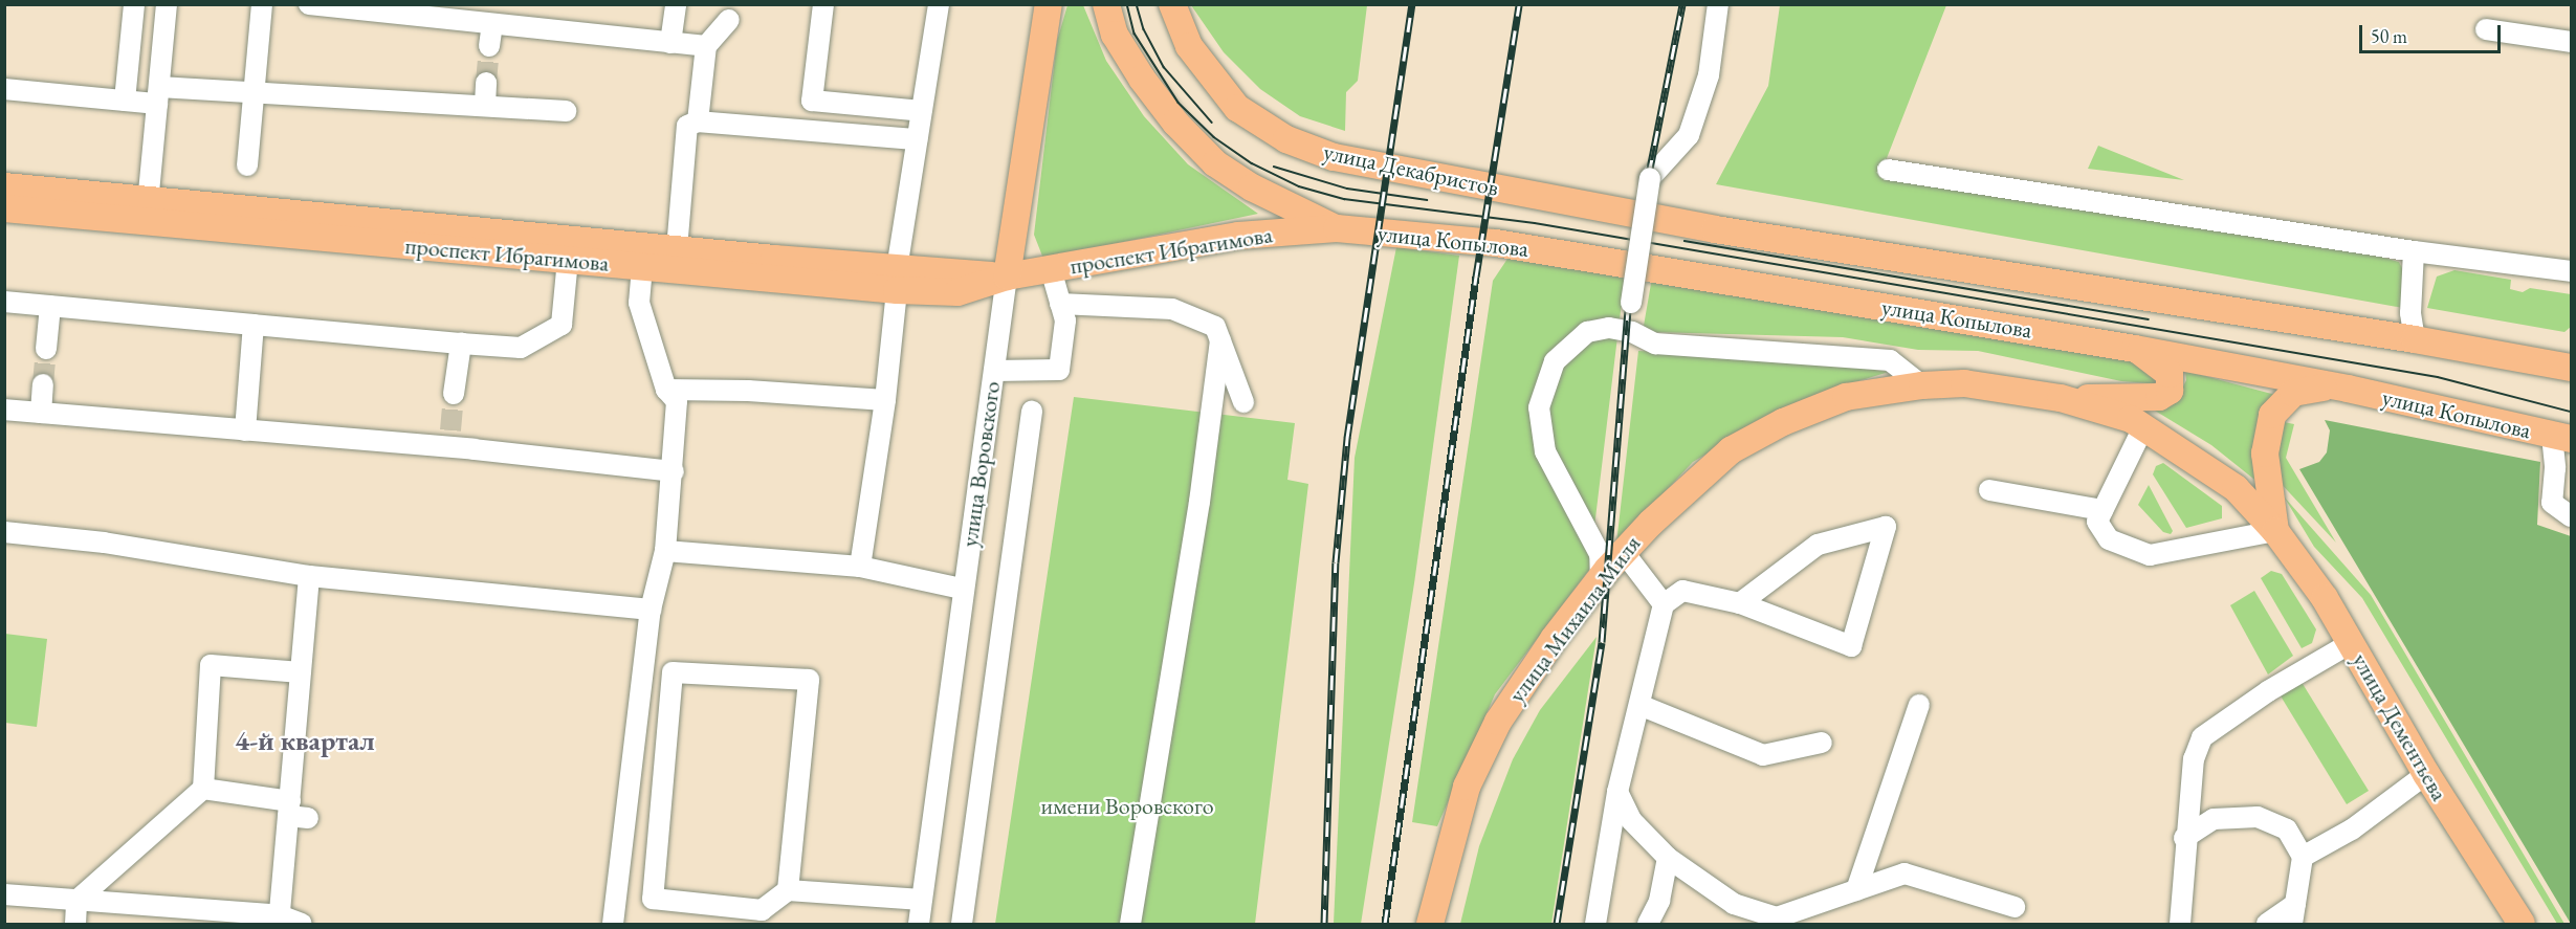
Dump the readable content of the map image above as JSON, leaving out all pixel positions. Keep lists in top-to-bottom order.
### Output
{
  "streets": {
    "main road": [
      "улица Декабристов",
      "улица Копылова",
      "проспект Ибрагимова",
      "улица Воровского",
      "улица Михаила Миля",
      "улица Дементьева"
    ]
  },
  "crossings": [
    ["улица Копылова", "проспект Ибрагимова"],
    ["проспект Ибрагимова", "улица Воровского"],
    ["улица Михаила Миля", "улица Дементьева"]
  ],
  "districts": ["4-й квартал"],
  "parks": ["имени Воровского"],
  "scale_bar": "50 m"
}
